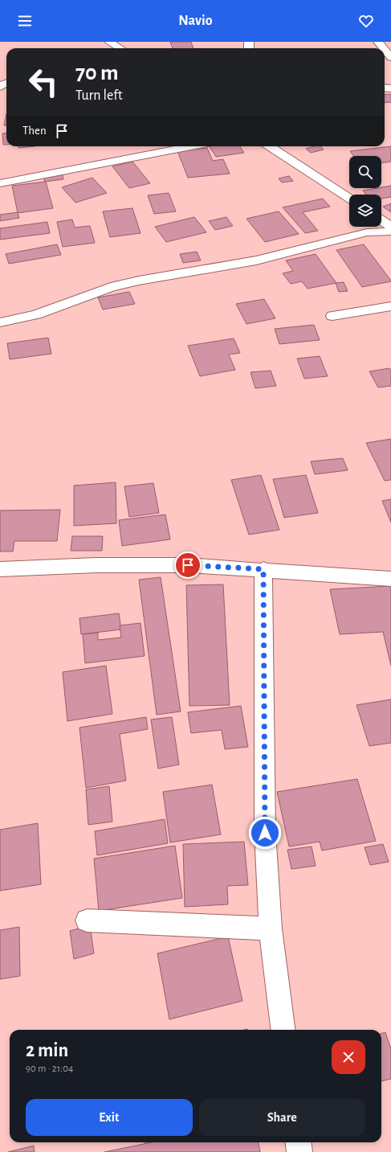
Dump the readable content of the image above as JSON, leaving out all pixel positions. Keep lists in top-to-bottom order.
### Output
{
  "page": {
    "header": "Navio",
    "turn": ["70 m", "Turn left"],
    "then": "Then",
    "heading": ["2 min", "90 m · 21:04"],
    "buttons": ["Exit", "Share"]
  }
}
